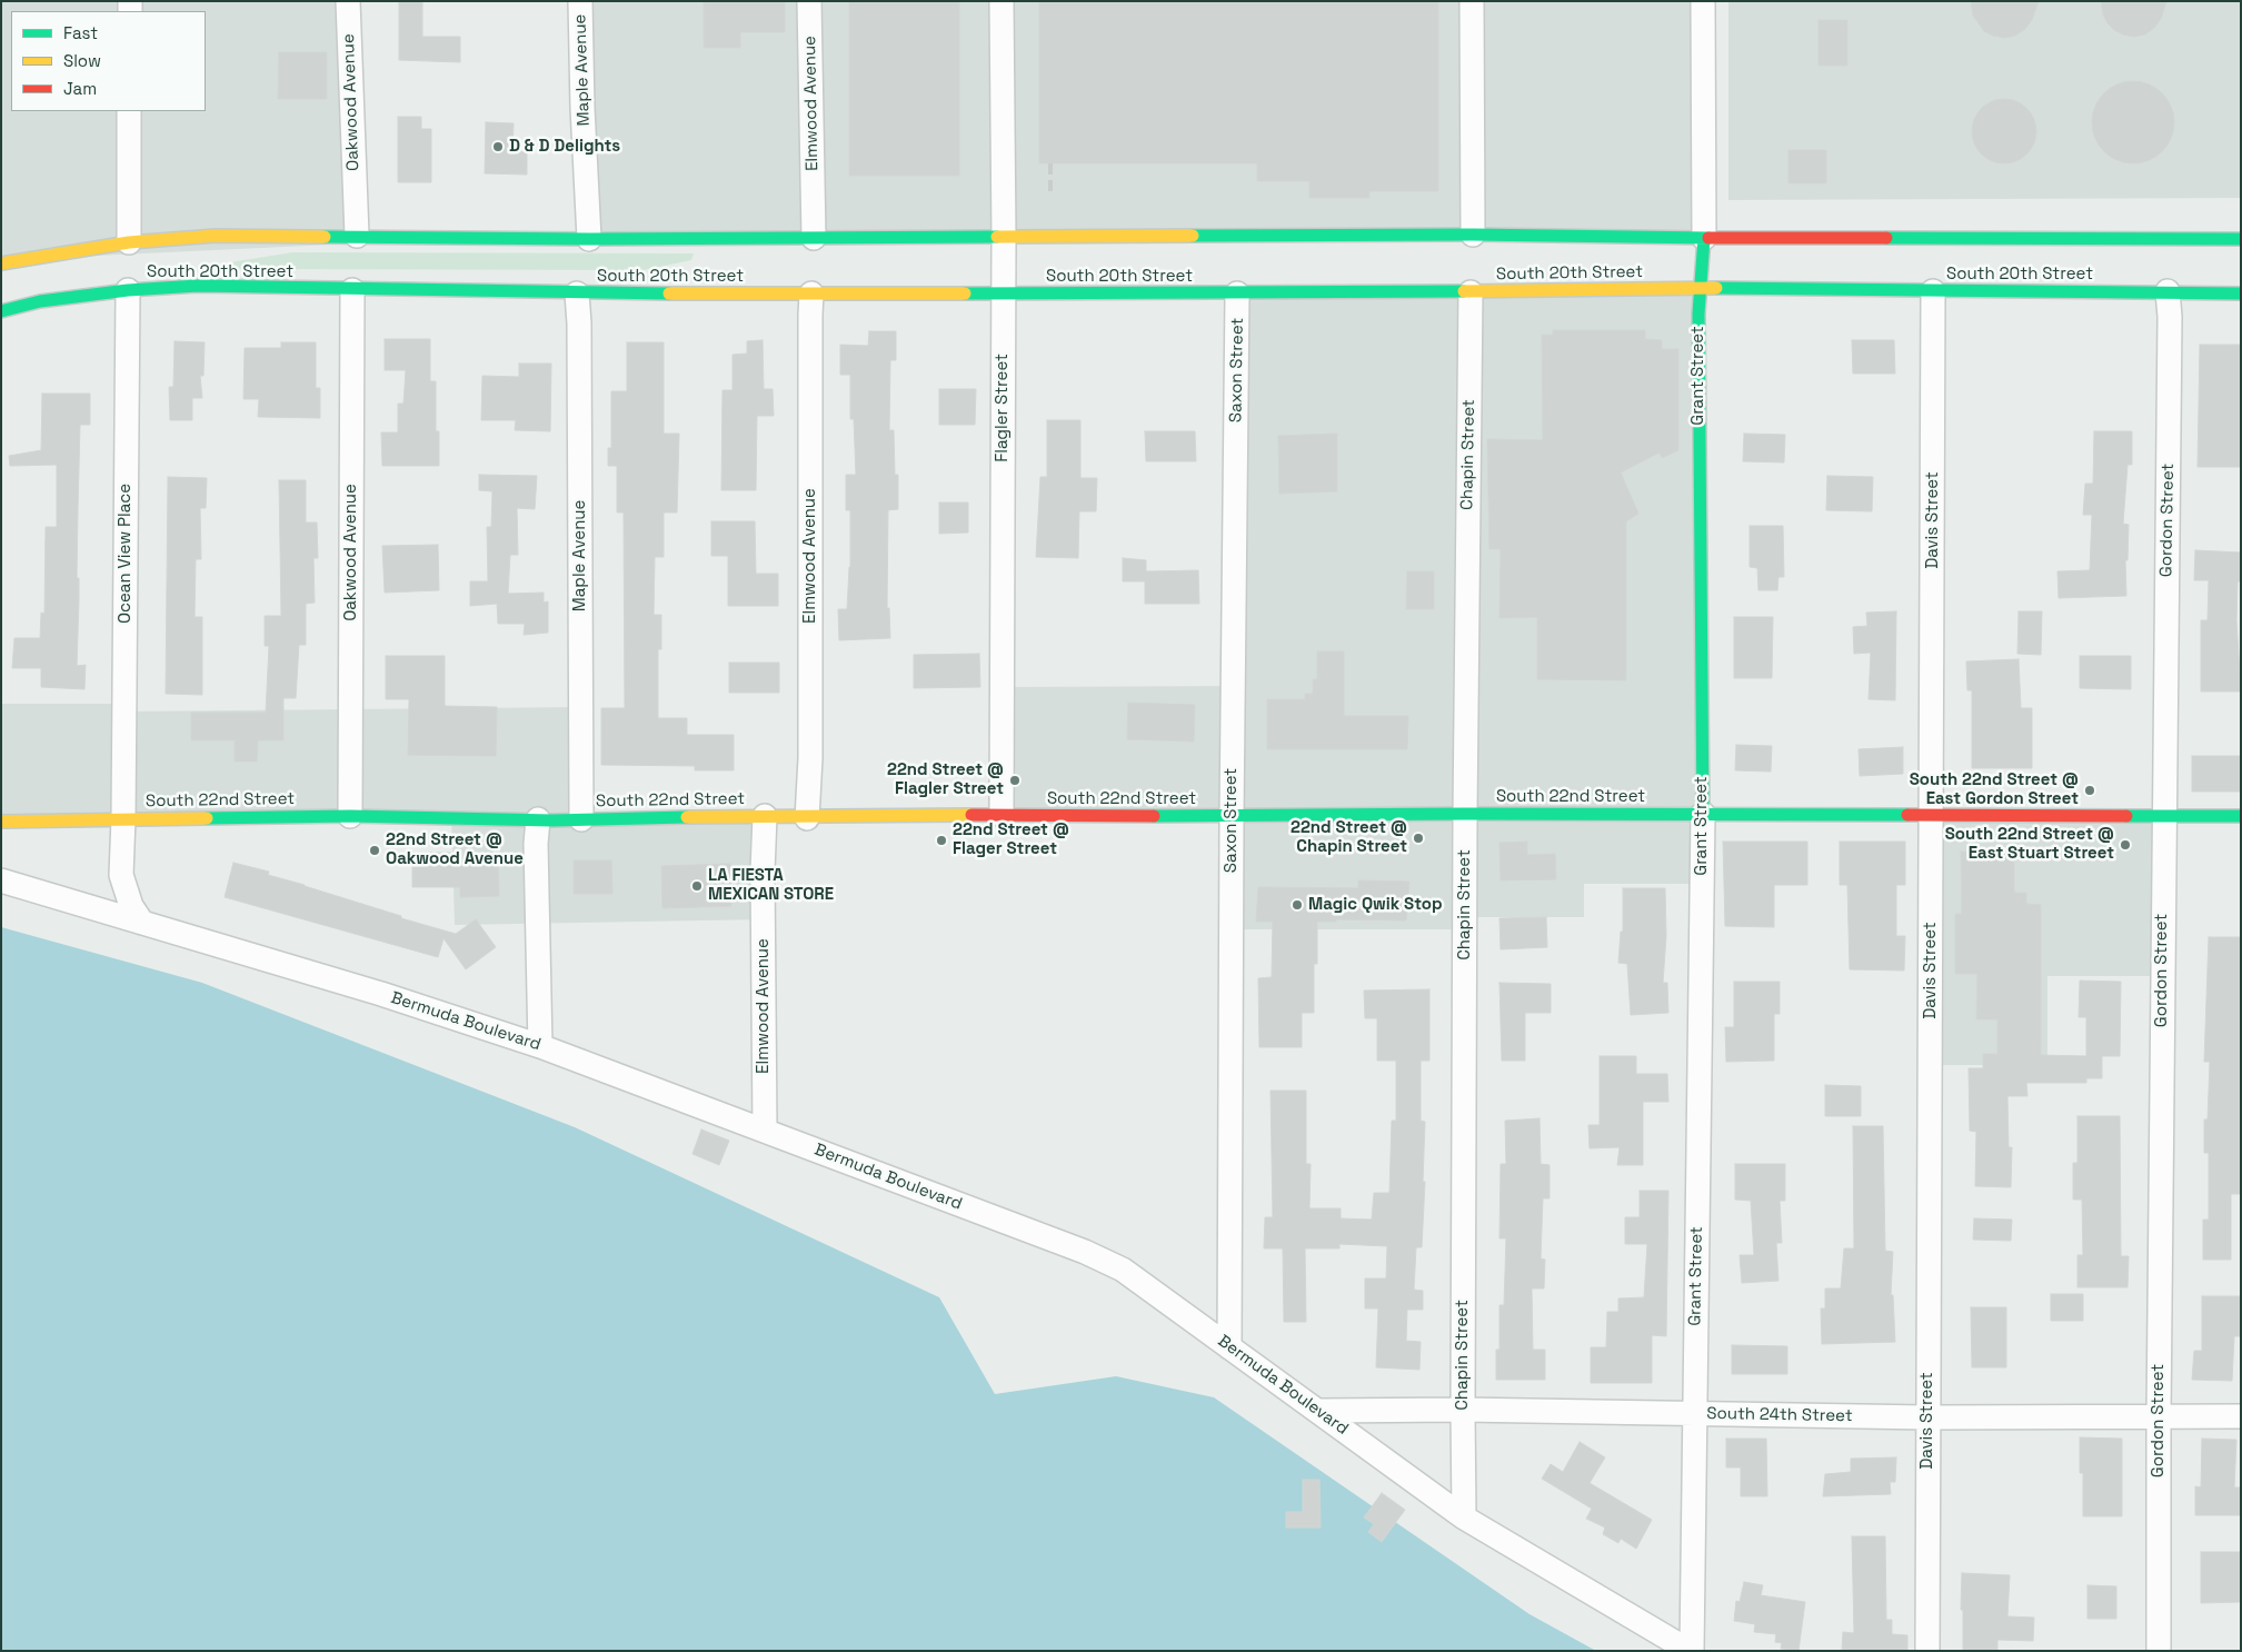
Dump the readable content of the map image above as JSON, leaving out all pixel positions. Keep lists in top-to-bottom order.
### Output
{
  "streets": {
    "main road": ["South 20th Street", "Grant Street", "South 22nd Street"],
    "street": [
      "Maple Avenue",
      "Oakwood Avenue",
      "Elmwood Avenue",
      "Saxon Street",
      "Flagler Street",
      "Chapin Street",
      "Davis Street",
      "Gordon Street",
      "Ocean View Place",
      "Bermuda Boulevard",
      "South 24th Street"
    ]
  },
  "crossings": [
    ["Maple Avenue", "South 20th Street"],
    ["Maple Avenue", "South 22nd Street"],
    ["Oakwood Avenue", "South 20th Street"],
    ["Oakwood Avenue", "South 22nd Street"],
    ["Elmwood Avenue", "South 20th Street"],
    ["Elmwood Avenue", "South 22nd Street"],
    ["Elmwood Avenue", "Bermuda Boulevard"],
    ["South 20th Street", "Saxon Street"],
    ["South 20th Street", "Grant Street"],
    ["South 20th Street", "Flagler Street"],
    ["South 20th Street", "Chapin Street"],
    ["South 20th Street", "Davis Street"],
    ["South 20th Street", "Gordon Street"],
    ["South 20th Street", "Ocean View Place"],
    ["Saxon Street", "South 22nd Street"],
    ["Saxon Street", "Bermuda Boulevard"],
    ["Grant Street", "South 22nd Street"],
    ["Grant Street", "Bermuda Boulevard"],
    ["Grant Street", "South 24th Street"],
    ["Flagler Street", "South 22nd Street"],
    ["Chapin Street", "South 22nd Street"],
    ["Chapin Street", "Bermuda Boulevard"],
    ["Chapin Street", "South 24th Street"],
    ["Davis Street", "South 22nd Street"],
    ["Davis Street", "South 24th Street"],
    ["Gordon Street", "South 22nd Street"],
    ["Gordon Street", "South 24th Street"],
    ["Ocean View Place", "South 22nd Street"],
    ["Ocean View Place", "Bermuda Boulevard"],
    ["Bermuda Boulevard", "South 24th Street"]
  ],
  "places": [
    "D & D Delights",
    "22nd Street @ Flagler Street",
    "South 22nd Street @ East Gordon Street",
    "22nd Street @ Chapin Street",
    "22nd Street @ Flager Street",
    "South 22nd Street @ East Stuart Street",
    "22nd Street @ Oakwood Avenue",
    "LA FIESTA MEXICAN STORE",
    "Magic Qwik Stop"
  ],
  "legend": ["Fast", "Slow", "Jam"]
}
